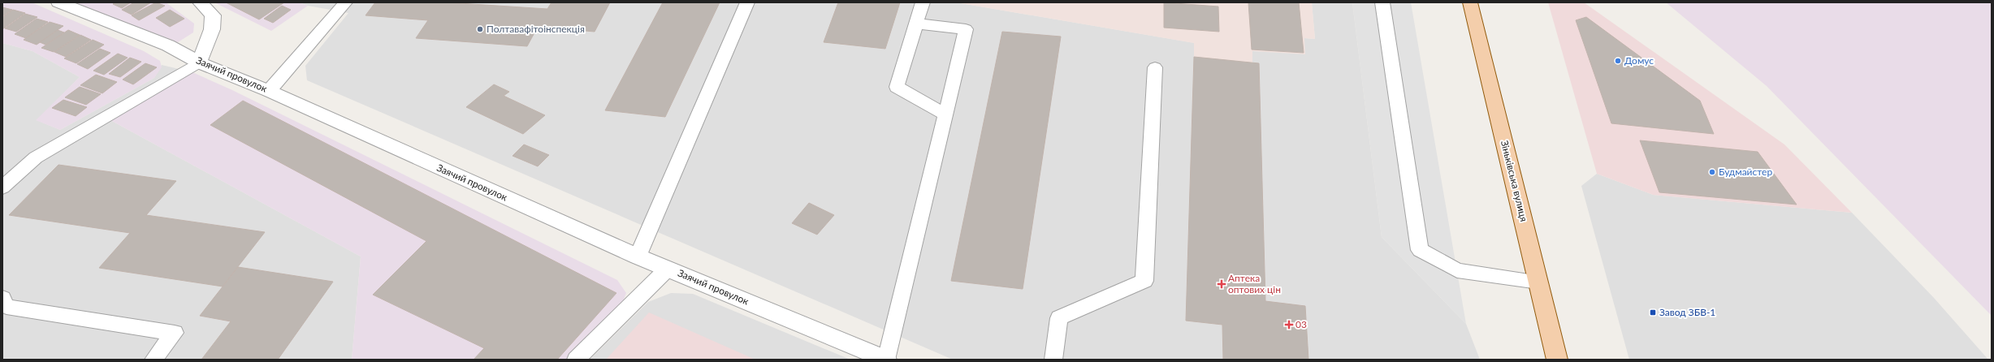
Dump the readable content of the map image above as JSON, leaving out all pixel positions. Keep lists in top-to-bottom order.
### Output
{
  "streets": {
    "main road": ["Зіньківська вулиця"],
    "street": ["Заячий провулок"]
  },
  "places": {
    "other": ["Полтавафітоінспекція", "Домус", "Будмайстер"],
    "health": ["Аптека оптових цін", "03"],
    "transit": ["Завод ЗБВ-1"]
  }
}
